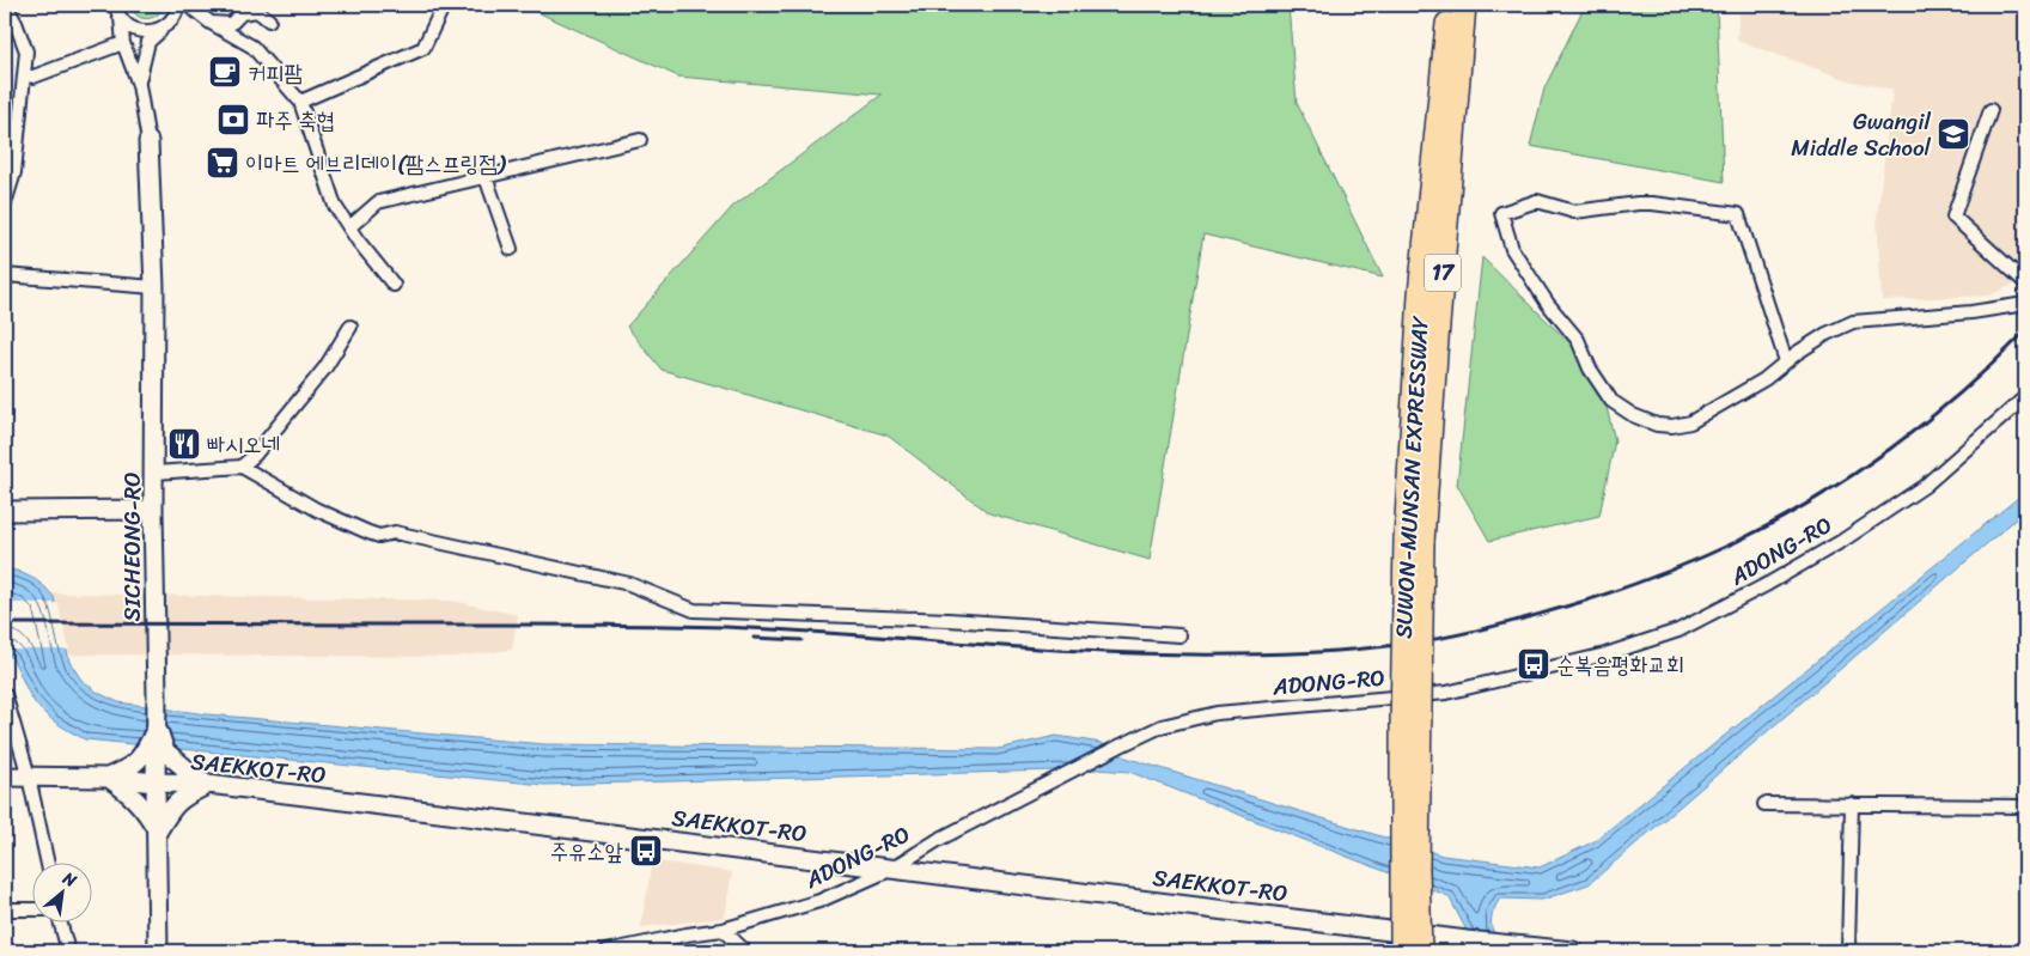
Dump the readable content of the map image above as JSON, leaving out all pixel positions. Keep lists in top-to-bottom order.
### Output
{
  "streets": {
    "highway": ["17", "SUWON-MUNSAN EXPRESSWAY"],
    "street": ["SICHEONG-RO", "ADONG-RO", "SAEKKOT-RO"]
  },
  "crossings": [
    ["SICHEONG-RO", "SAEKKOT-RO"],
    ["ADONG-RO", "SAEKKOT-RO"]
  ],
  "places": {
    "cafe": ["커피팜"],
    "bank": ["파주 축협"],
    "school or university": ["Gwangil Middle School"],
    "supermarket": ["이마트 에브리데이(팜스프링점)"],
    "restaurant": ["빠시오네"],
    "bus stop": ["순복음평화교회", "주유소앞"]
  },
  "north": "top right"
}
